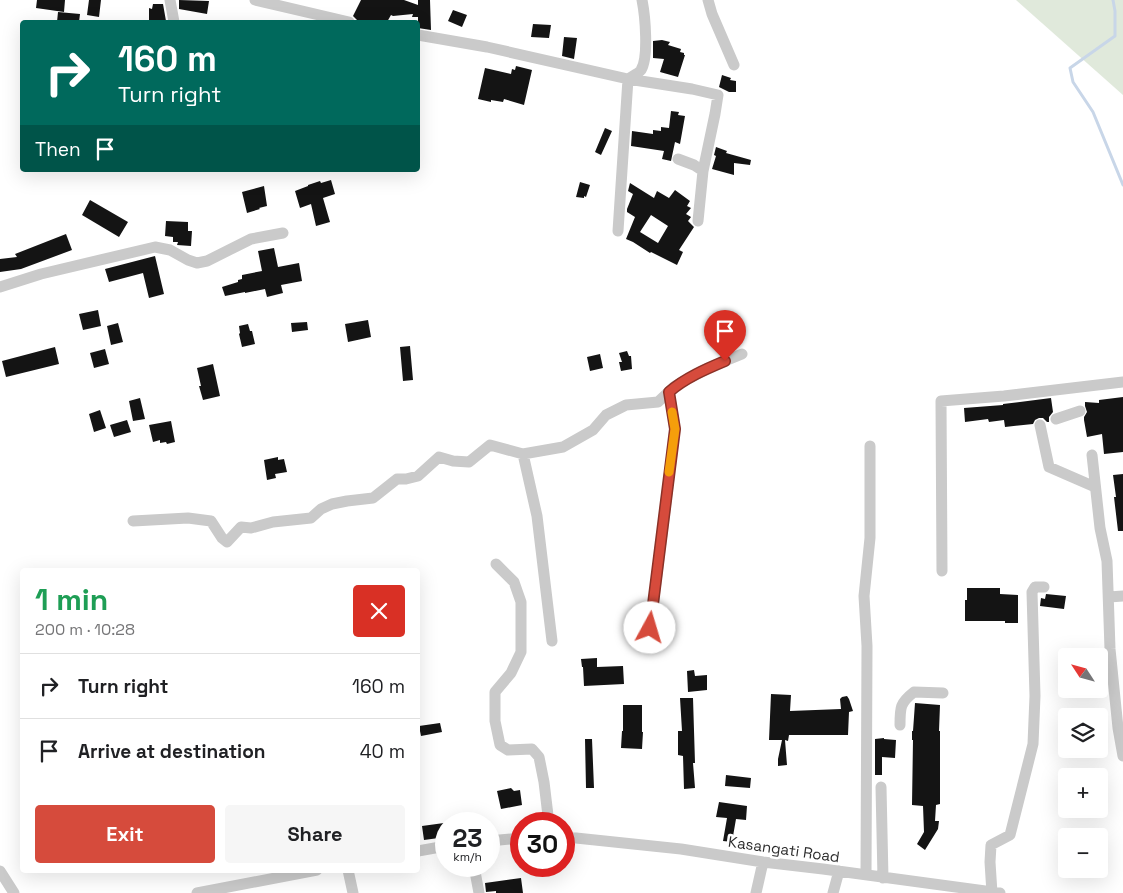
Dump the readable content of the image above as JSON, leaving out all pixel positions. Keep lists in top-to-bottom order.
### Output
{
  "streets": {
    "street": ["Kasangati Road"]
  },
  "north": "top left",
  "page": {
    "turn": ["160 m", "Turn right"],
    "then": "Then",
    "heading": ["1 min", "200 m · 10:28"],
    "map_buttons": ["+", "−"],
    "list": [
      {
        "name": "Turn right",
        "value": "160 m"
      },
      {
        "name": "Arrive at destination",
        "value": "40 m"
      }
    ],
    "buttons": ["Exit", "Share"],
    "speed": "23 km/h",
    "limit": "30"
  }
}
